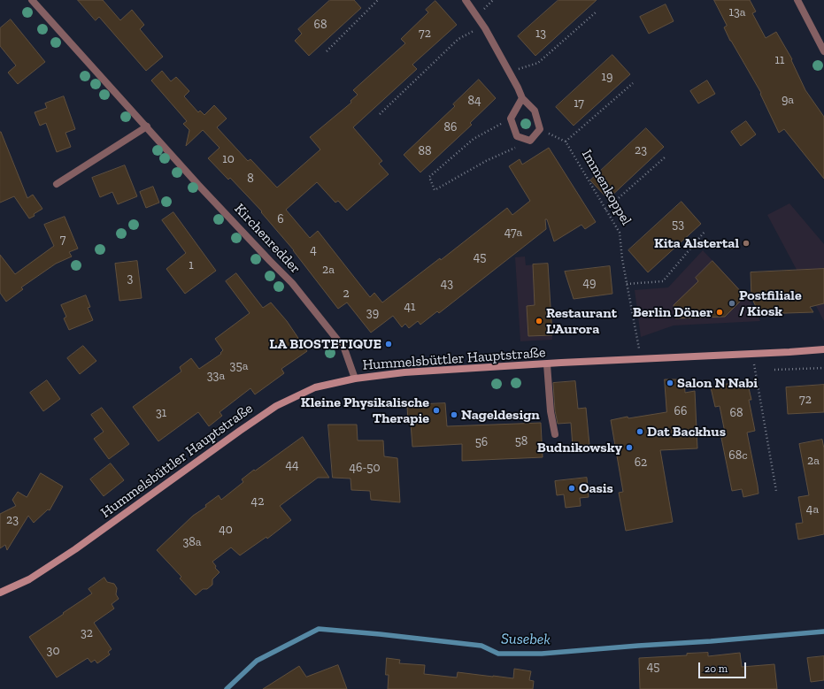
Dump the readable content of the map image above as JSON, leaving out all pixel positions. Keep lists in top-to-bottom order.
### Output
{
  "streets": {
    "main road": ["Hummelsbüttler Hauptstraße"],
    "street": ["Kirchenredder"],
    "path": ["Immenkoppel"]
  },
  "crossings": [
    ["Immenkoppel", "Hummelsbüttler Hauptstraße"],
    ["Kirchenredder", "Hummelsbüttler Hauptstraße"]
  ],
  "water": ["Susebek"],
  "places": [
    "Kita Alstertal",
    "Postfiliale / Kiosk",
    "Berlin Döner",
    "Restaurant L'Aurora",
    "LA BIOSTETIQUE",
    "Salon N Nabi",
    "Kleine Physikalische Therapie",
    "Nageldesign",
    "Dat Backhus",
    "Budnikowsky",
    "Oasis"
  ],
  "house_numbers": [
    "13a",
    "68",
    "72",
    "13",
    "11",
    "19",
    "9a",
    "84",
    "17",
    "86",
    "23",
    "88",
    "10",
    "8",
    "6",
    "53",
    "47a",
    "7",
    "4",
    "45",
    "1",
    "2a",
    "3",
    "49",
    "43",
    "2",
    "41",
    "39",
    "35a",
    "33a",
    "72",
    "66",
    "31",
    "68",
    "58",
    "56",
    "68c",
    "2a",
    "62",
    "44",
    "46-50",
    "42",
    "4a",
    "23",
    "40",
    "38a",
    "32",
    "30",
    "45"
  ],
  "scale_bar": "20 m"
}
